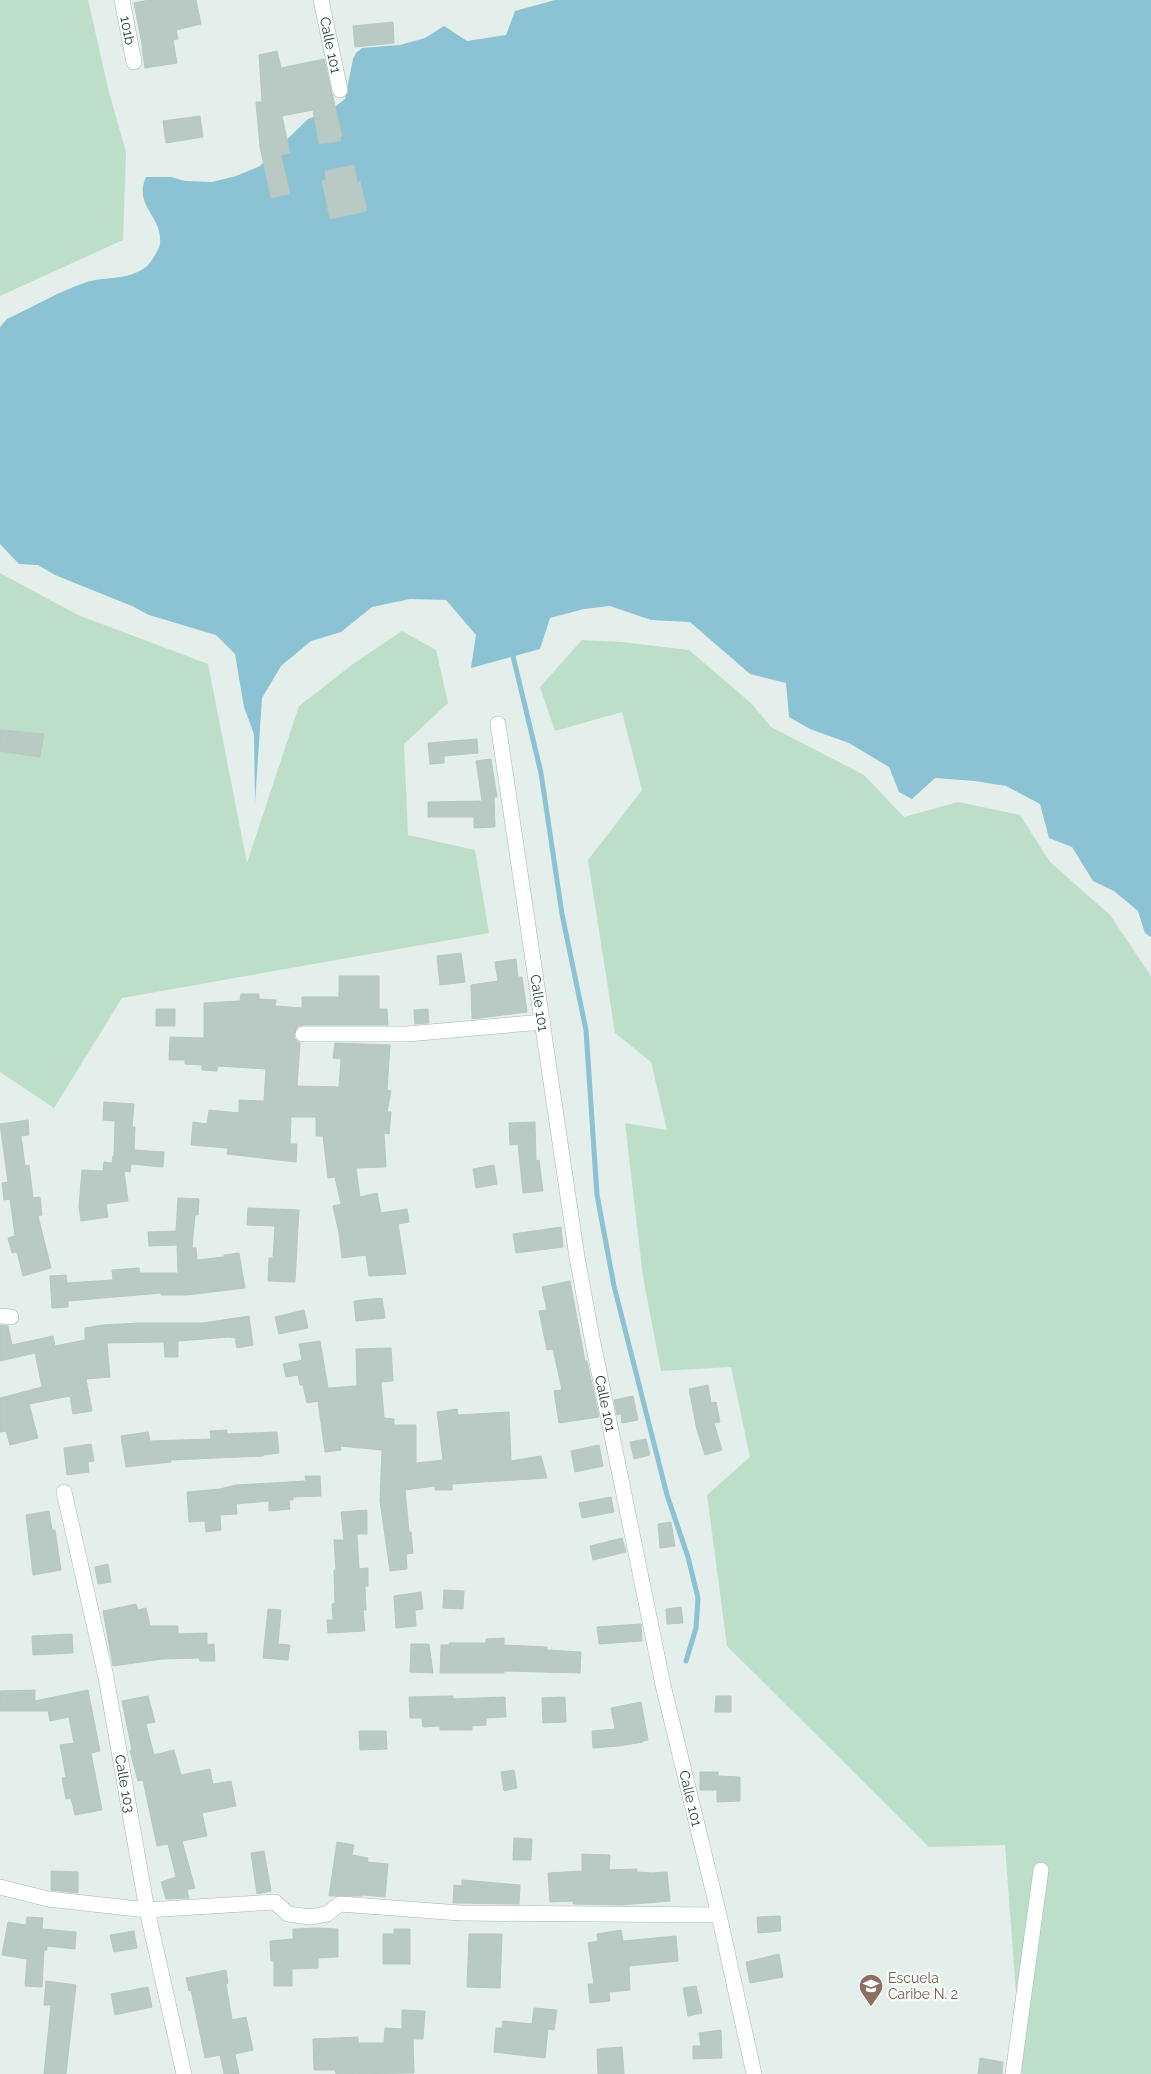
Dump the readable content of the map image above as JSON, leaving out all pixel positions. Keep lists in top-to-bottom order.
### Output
{
  "streets": {
    "street": ["101b", "Calle 101", "Calle 103"]
  },
  "places": {
    "school or university": ["Escuela Caribe N. 2"]
  }
}
